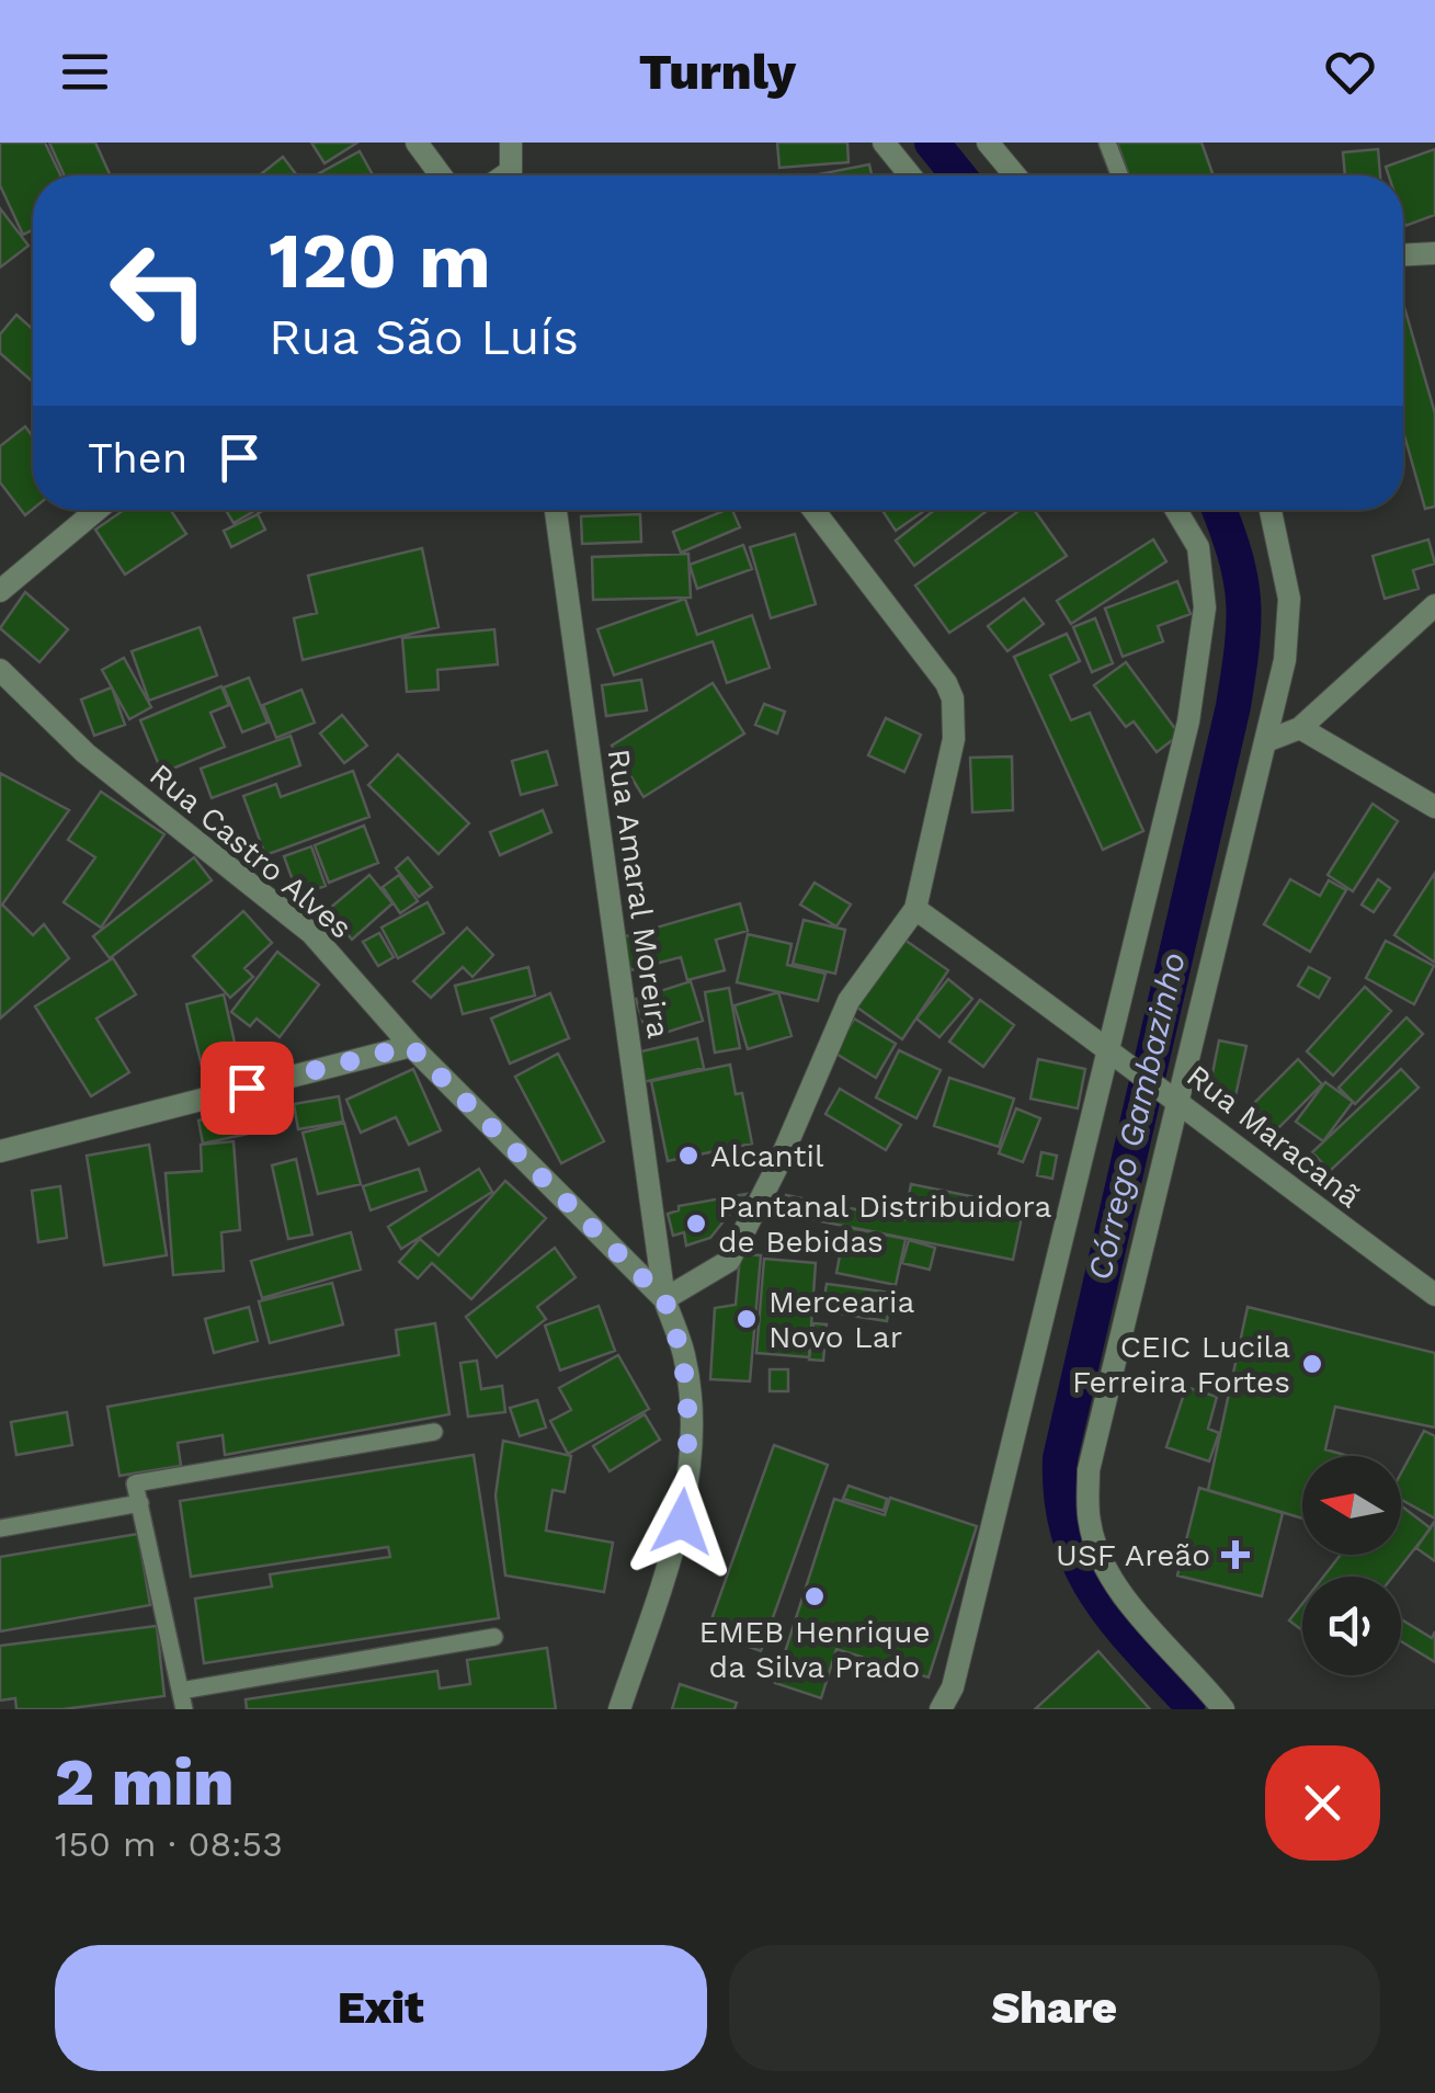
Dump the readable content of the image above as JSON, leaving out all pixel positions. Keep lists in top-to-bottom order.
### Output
{
  "streets": {
    "street": ["Rua Castro Alves", "Rua Amaral Moreira", "Rua Maracanã"]
  },
  "crossings": [
    ["Rua Castro Alves", "Rua Amaral Moreira"]
  ],
  "water": ["Córrego Gambazinho"],
  "places": {
    "other": [
      "Alcantil",
      "Pantanal Distribuidora de Bebidas",
      "Mercearia Novo Lar",
      "CEIC Lucila Ferreira Fortes",
      "EMEB Henrique da Silva Prado"
    ],
    "health": ["USF Areão"]
  },
  "north": "left",
  "page": {
    "header": "Turnly",
    "turn": ["120 m", "Rua São Luís"],
    "then": "Then",
    "heading": ["2 min", "150 m · 08:53"],
    "buttons": ["Exit", "Share"]
  }
}
